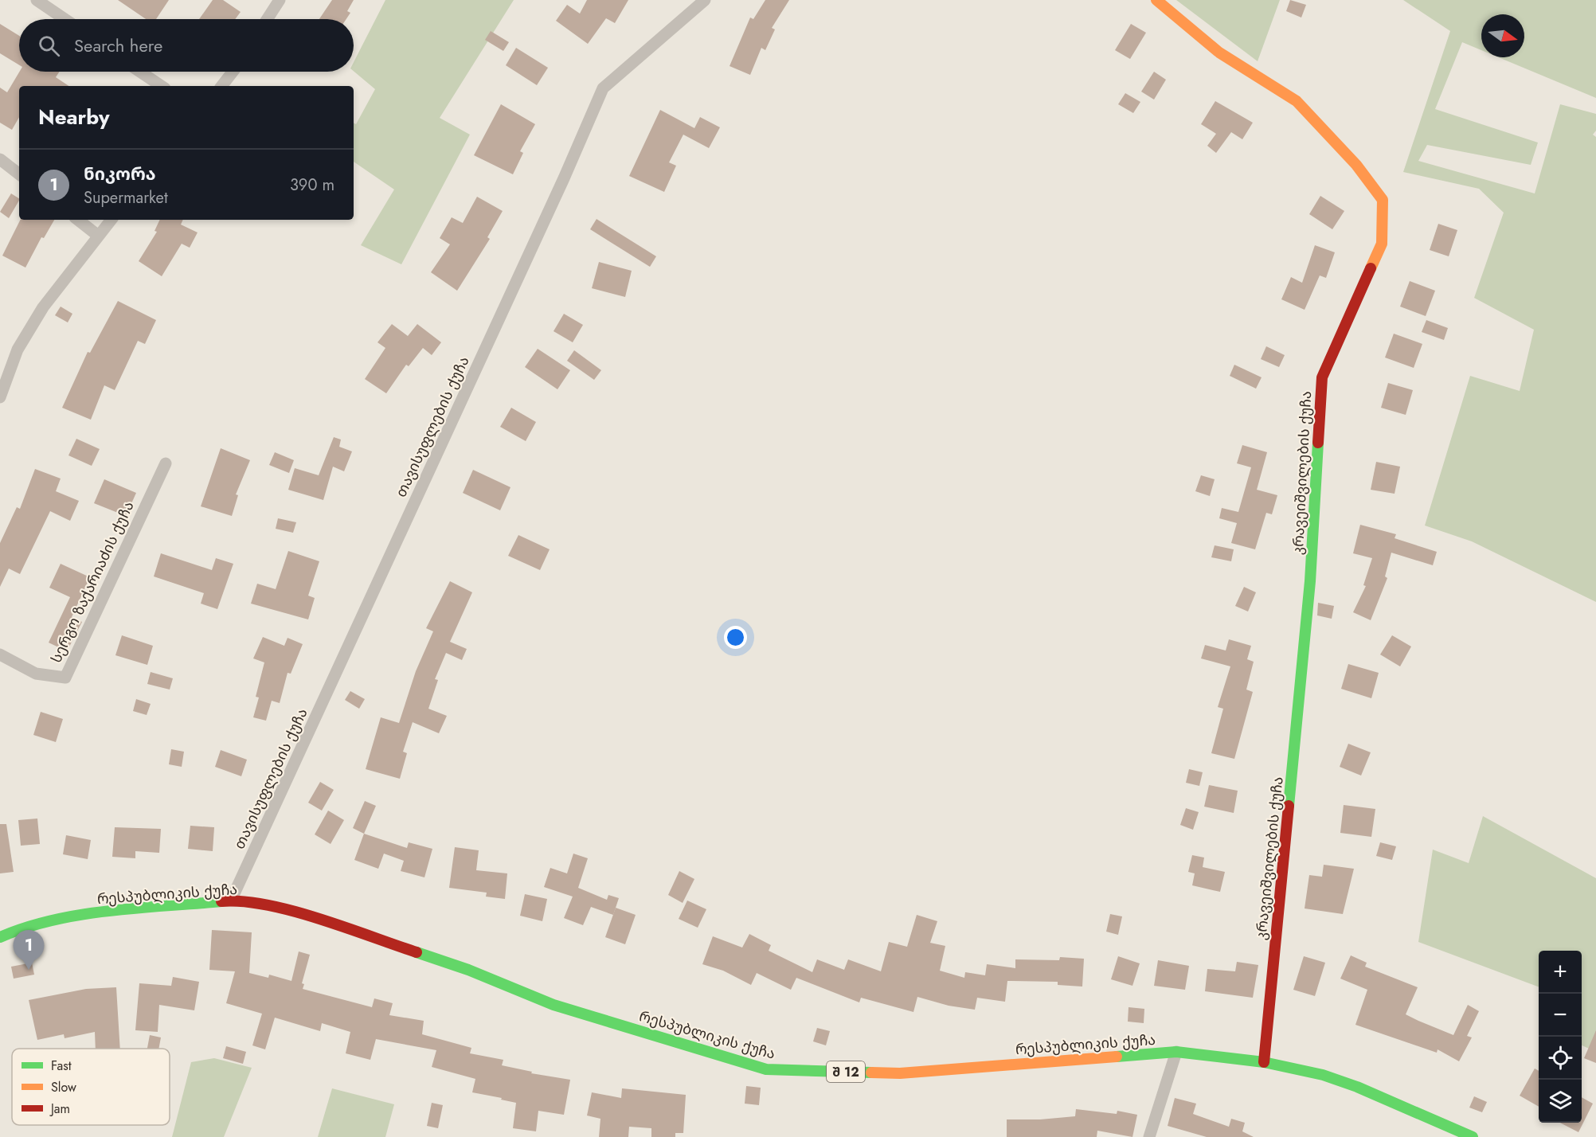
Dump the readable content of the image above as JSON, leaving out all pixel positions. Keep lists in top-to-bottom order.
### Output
{
  "streets": {
    "main road": ["კრავეიშვილების ქუჩა", "რესპუბლიკის ქუჩა", "შ 12"],
    "street": ["თავისუფლების ქუჩა", "სერგო ზაქარიაძის ქუჩა"]
  },
  "crossings": [
    ["თავისუფლების ქუჩა", "რესპუბლიკის ქუჩა"],
    ["კრავეიშვილების ქუჩა", "რესპუბლიკის ქუჩა"]
  ],
  "legend": ["Fast", "Slow", "Jam"],
  "north": "right",
  "page": {
    "search": "Search here",
    "heading": "Nearby",
    "list": [
      {
        "mark": "1",
        "name": "ნიკორა",
        "note": "Supermarket",
        "value": "390 m"
      }
    ],
    "pins": "1",
    "map_buttons": ["+", "−"]
  }
}
